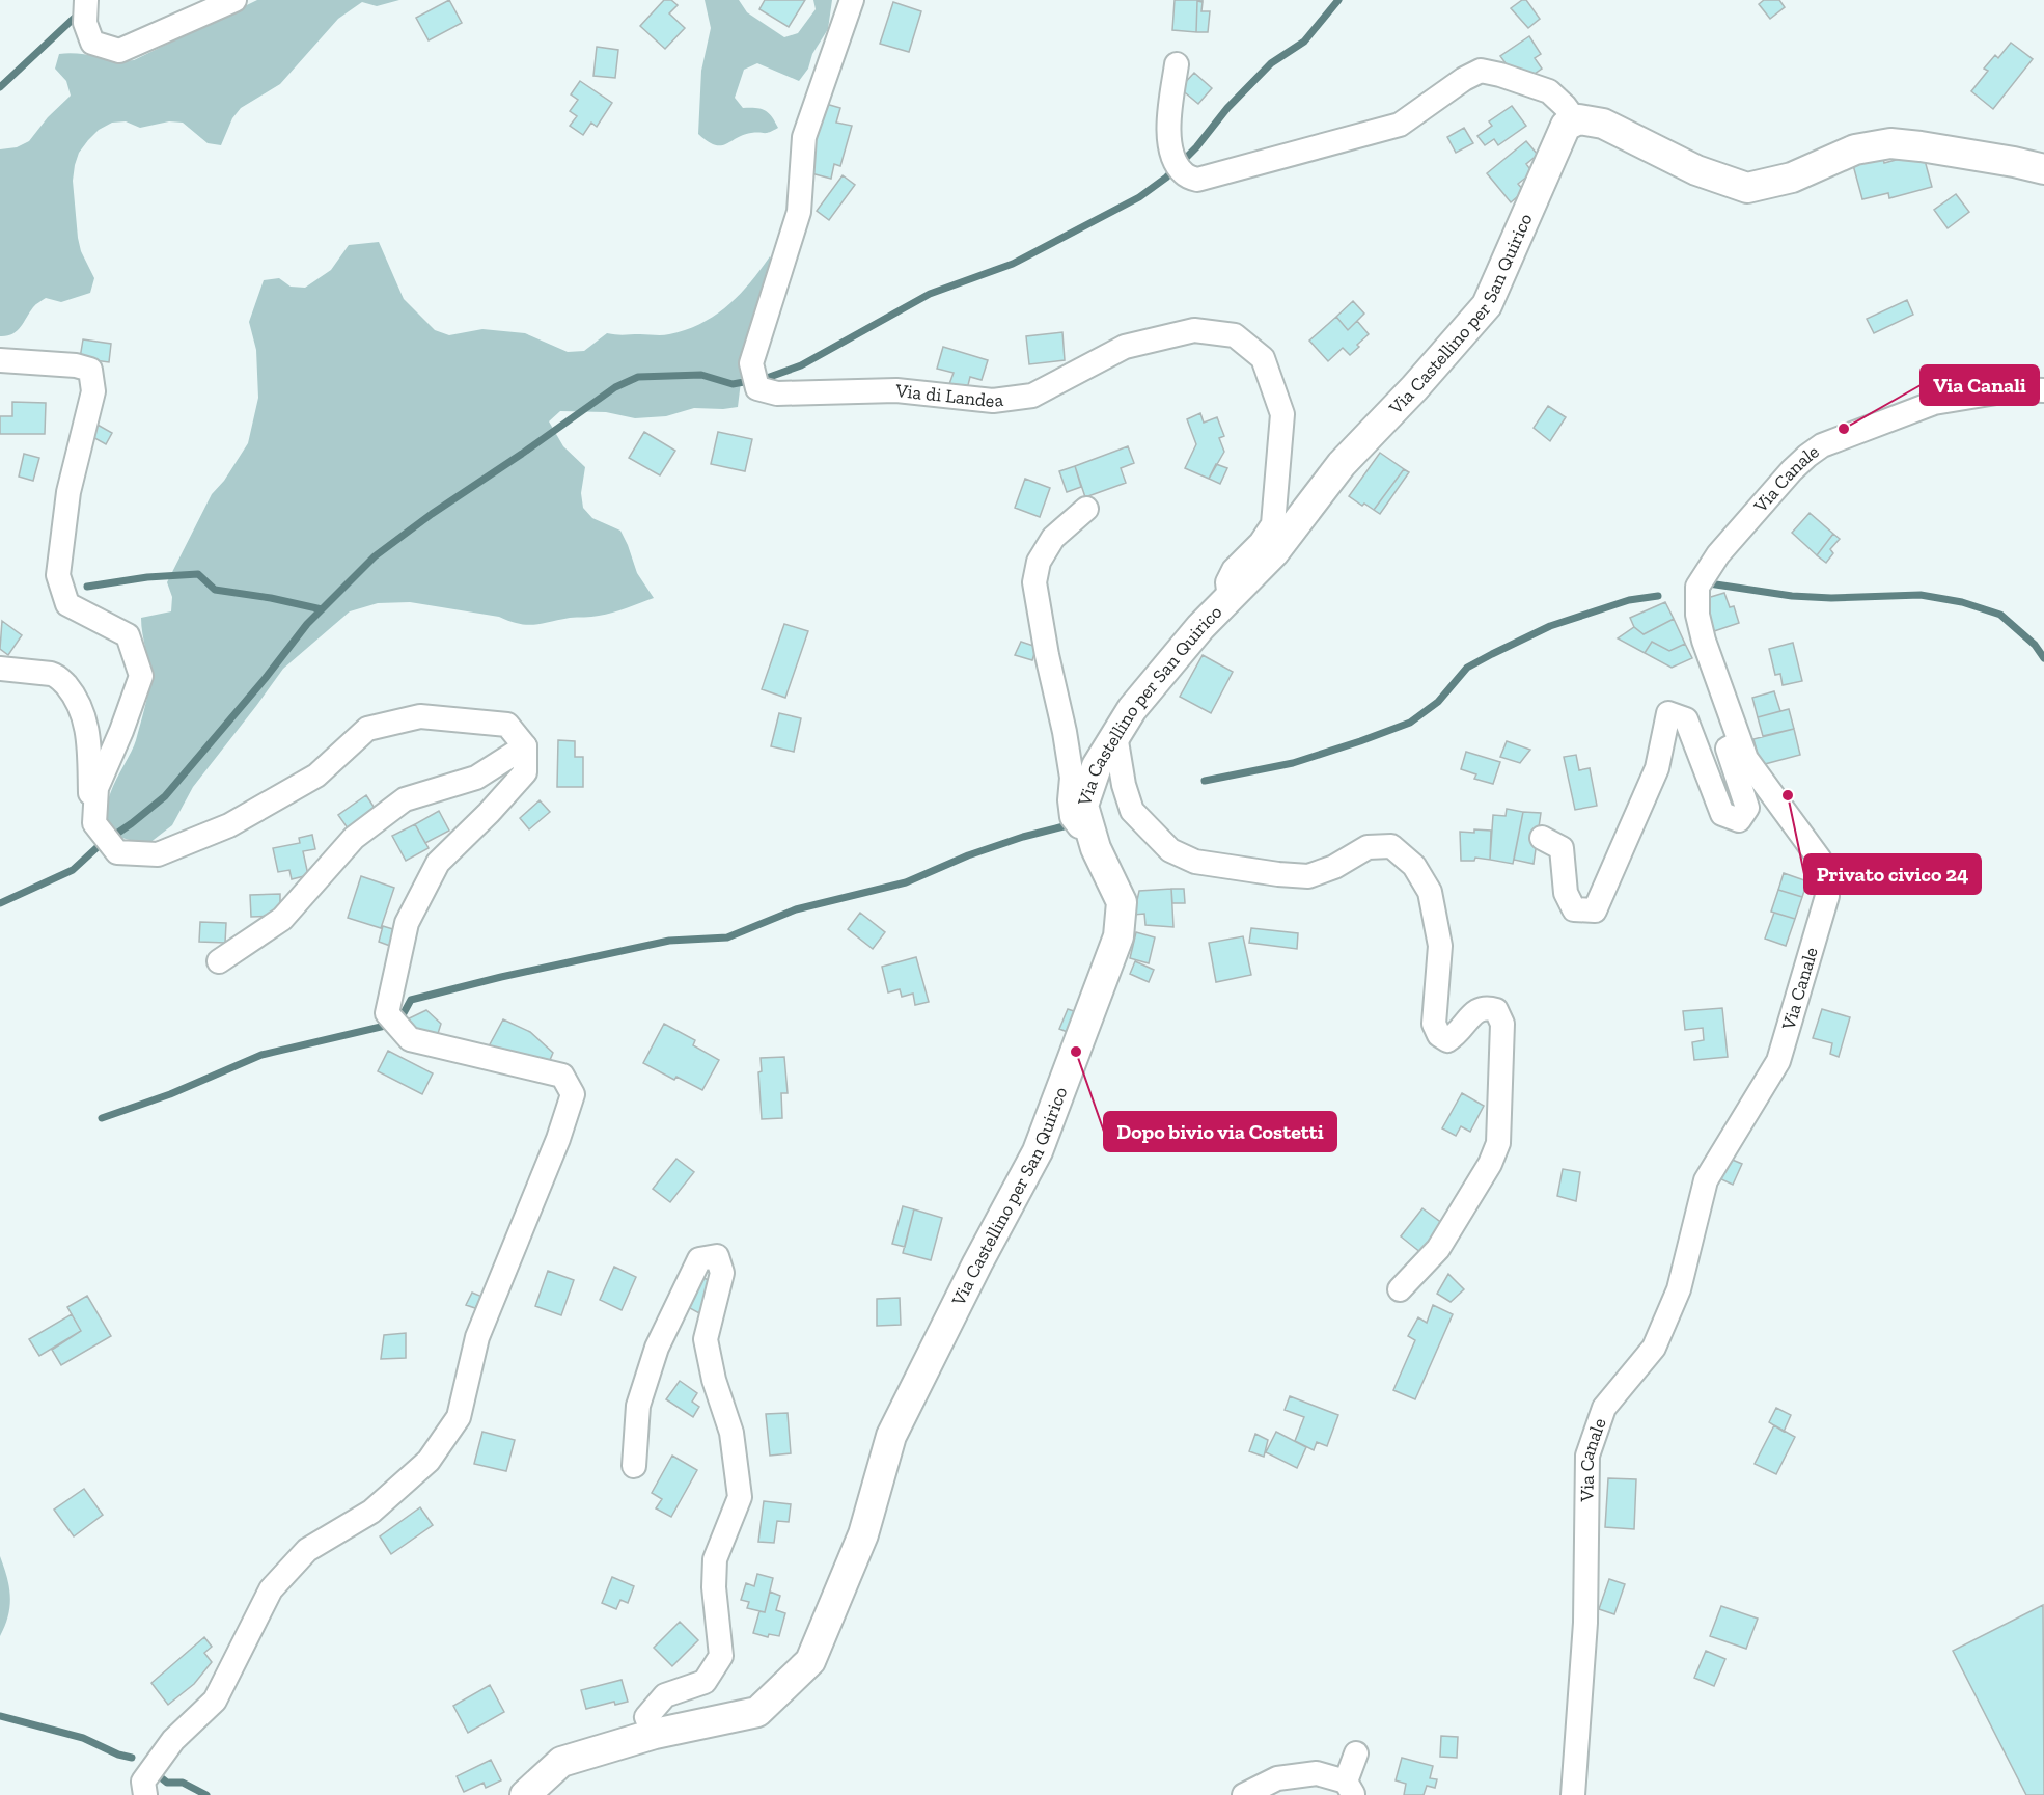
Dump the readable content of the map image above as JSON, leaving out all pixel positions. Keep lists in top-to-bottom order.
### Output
{
  "streets": {
    "street": ["Via Castellino per San Quirico", "Via di Landea", "Via Canale"]
  },
  "crossings": [
    ["Via Castellino per San Quirico", "Via di Landea"]
  ],
  "places": ["Via Canali", "Privato civico 24", "Dopo bivio via Costetti"]
}
